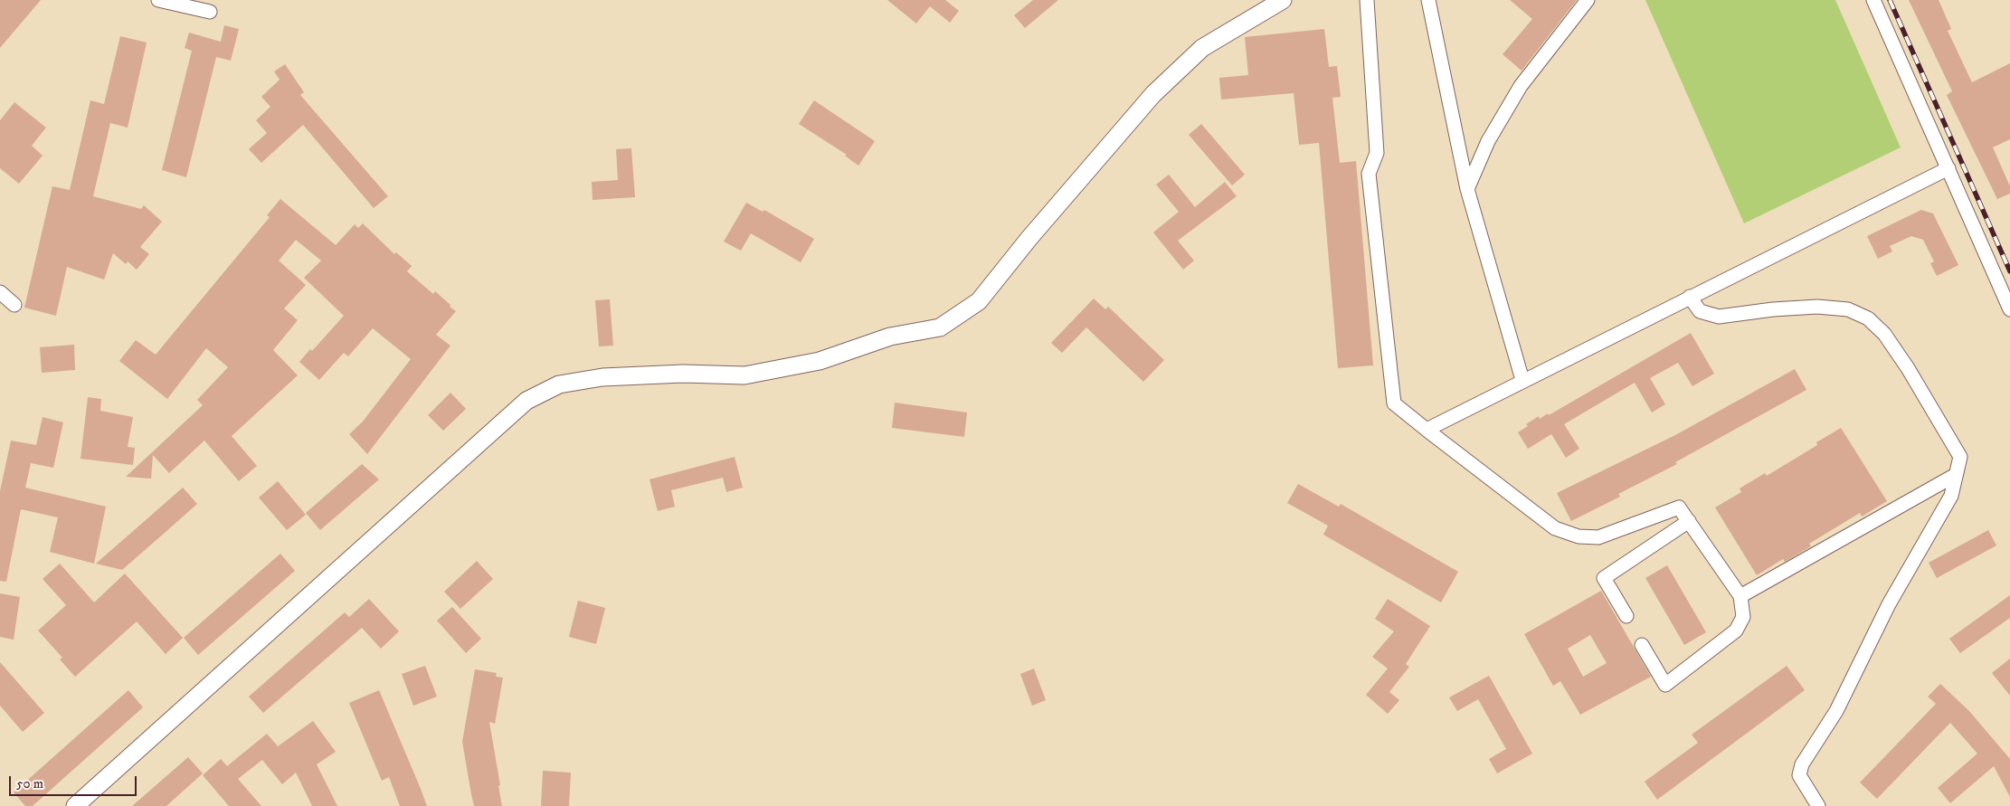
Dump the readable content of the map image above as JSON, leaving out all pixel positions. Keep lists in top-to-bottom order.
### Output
{
  "scale_bar": "50 m"
}
